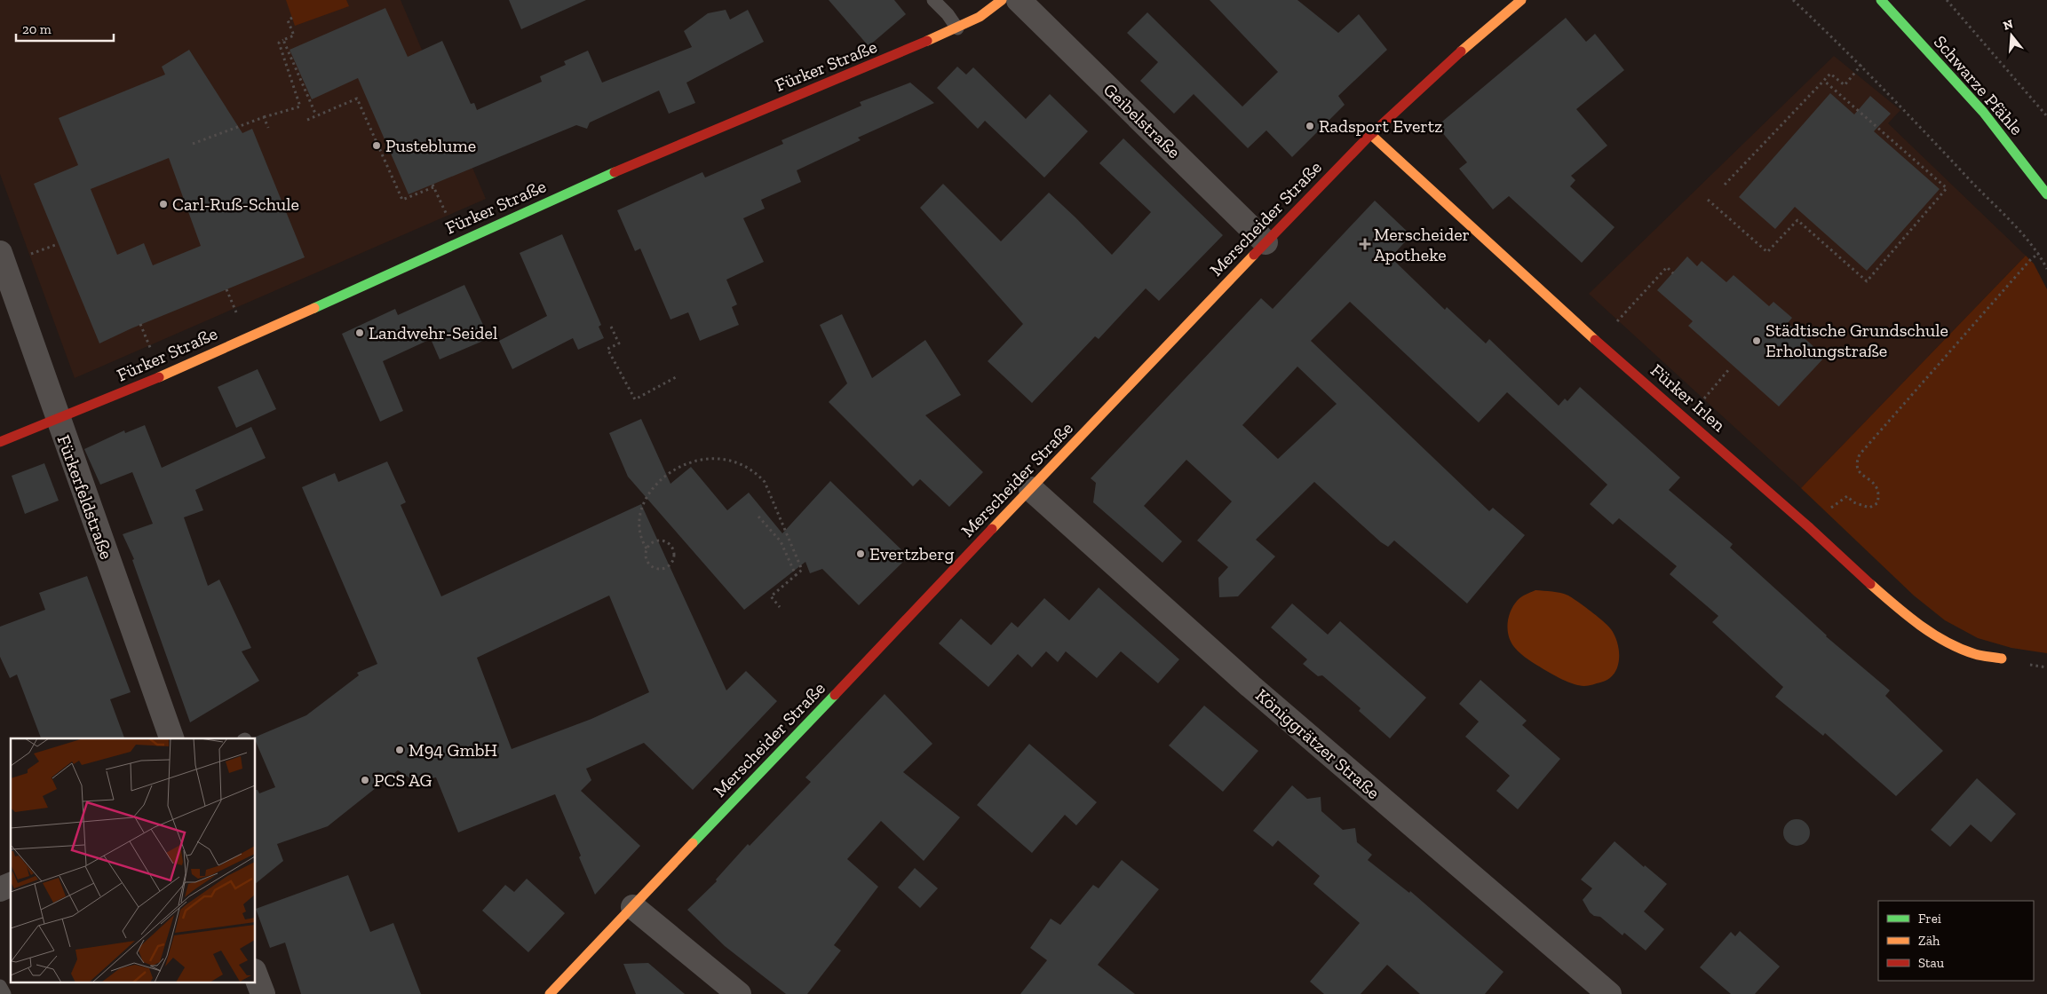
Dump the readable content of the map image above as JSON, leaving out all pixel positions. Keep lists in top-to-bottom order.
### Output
{
  "streets": {
    "street": [
      "Fürker Straße",
      "Schwarze Pfähle",
      "Geibelstraße",
      "Merscheider Straße",
      "Fürker Irlen",
      "Fürkerfeldstraße",
      "Königgrätzer Straße"
    ]
  },
  "crossings": [
    ["Fürker Straße", "Fürkerfeldstraße"],
    ["Geibelstraße", "Merscheider Straße"],
    ["Merscheider Straße", "Fürker Irlen"],
    ["Merscheider Straße", "Königgrätzer Straße"]
  ],
  "places": {
    "other": [
      "Radsport Evertz",
      "Pusteblume",
      "Carl-Ruß-Schule",
      "Landwehr-Seidel",
      "Städtische Grundschule Erholungstraße",
      "Evertzberg",
      "M94 GmbH",
      "PCS AG"
    ],
    "health": ["Merscheider Apotheke"]
  },
  "legend": ["Frei", "Zäh", "Stau"],
  "scale_bar": "20 m",
  "north": "top"
}
